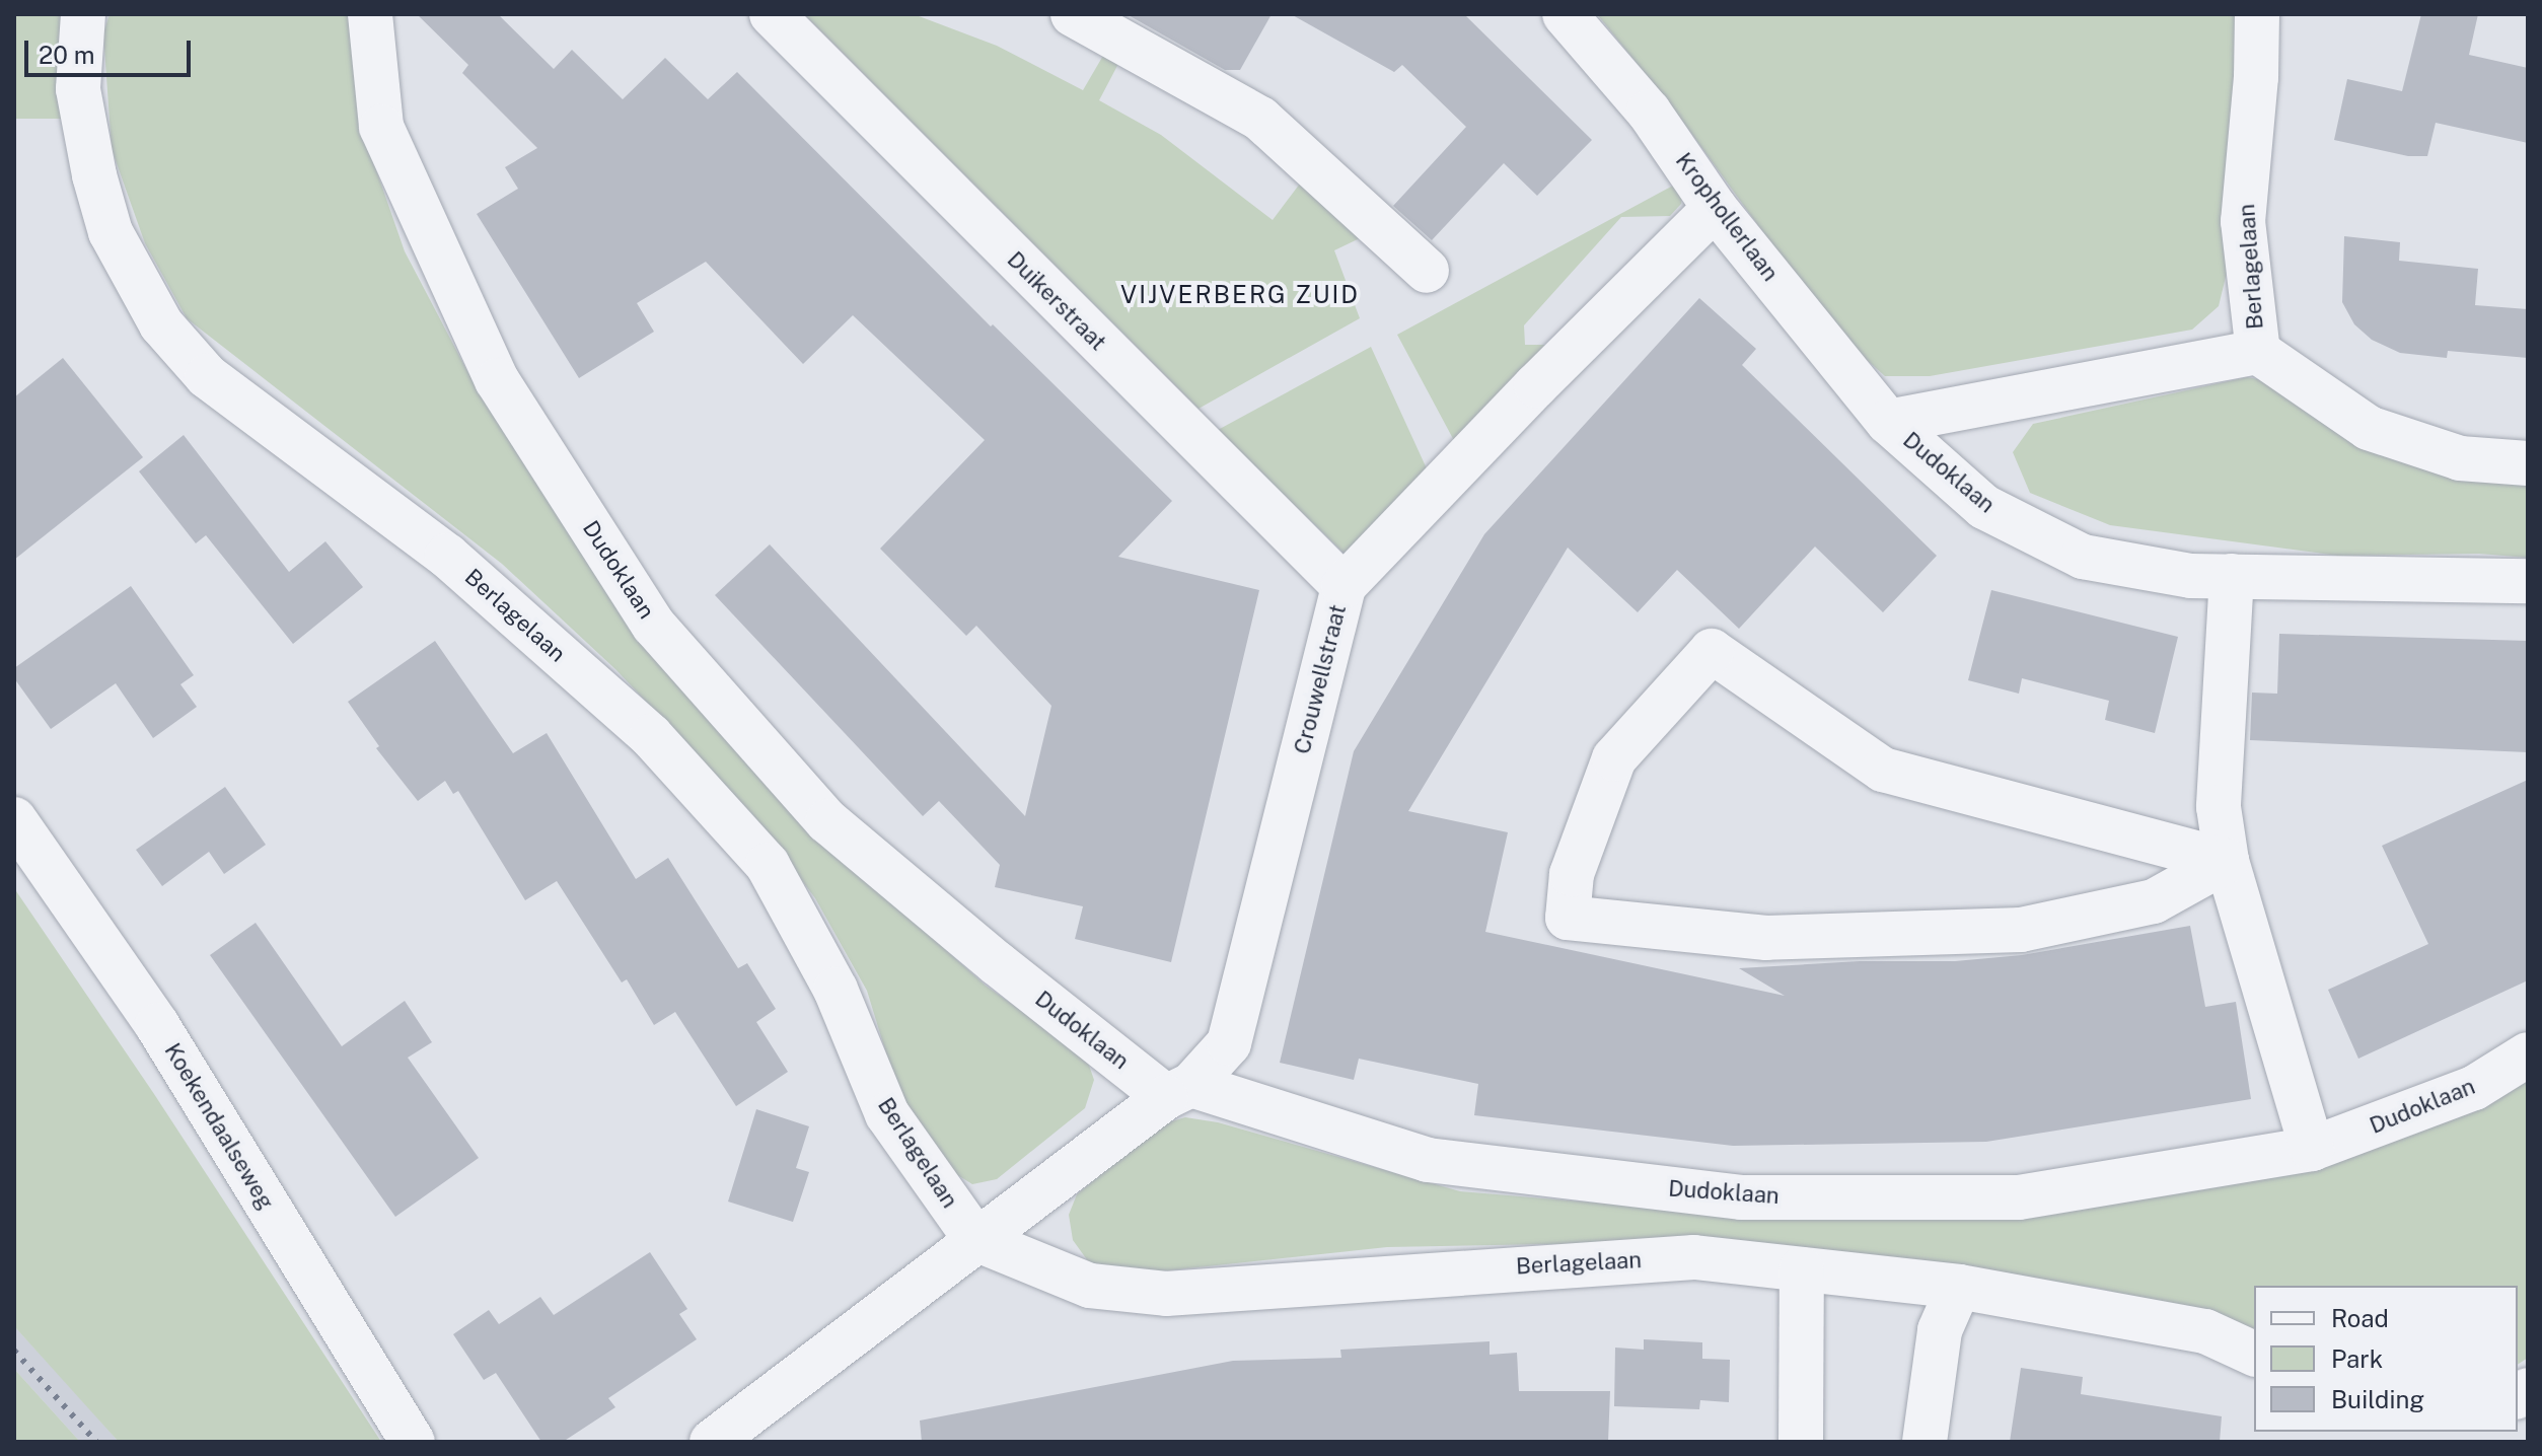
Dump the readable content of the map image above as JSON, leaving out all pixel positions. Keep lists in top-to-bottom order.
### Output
{
  "streets": {
    "street": [
      "Krophollerlaan",
      "Berlagelaan",
      "Duikerstraat",
      "Dudoklaan",
      "Crouwellstraat",
      "Koekendaalseweg"
    ]
  },
  "crossings": [
    ["Krophollerlaan", "Dudoklaan"],
    ["Krophollerlaan", "Crouwellstraat"],
    ["Berlagelaan", "Dudoklaan"],
    ["Duikerstraat", "Crouwellstraat"],
    ["Dudoklaan", "Crouwellstraat"]
  ],
  "districts": ["VIJVERBERG ZUID"],
  "legend": ["Road", "Park", "Building"],
  "scale_bar": "20 m"
}
